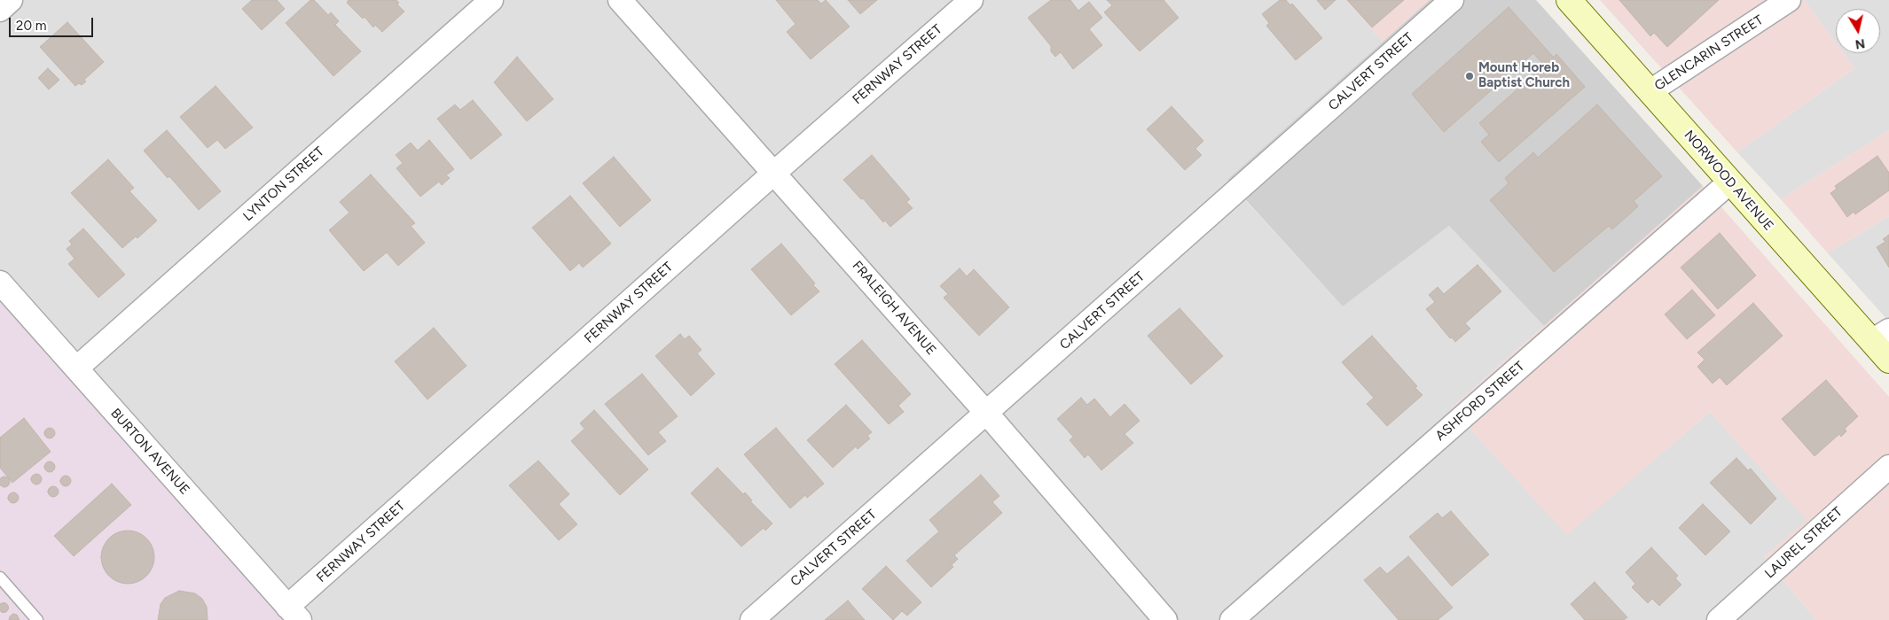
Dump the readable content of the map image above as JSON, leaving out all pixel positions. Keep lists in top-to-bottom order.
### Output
{
  "streets": {
    "main road": ["NORWOOD AVENUE"],
    "street": [
      "GLENCARIN STREET",
      "FERNWAY STREET",
      "CALVERT STREET",
      "LYNTON STREET",
      "FRALEIGH AVENUE",
      "ASHFORD STREET",
      "BURTON AVENUE",
      "LAUREL STREET"
    ]
  },
  "crossings": [
    ["GLENCARIN STREET", "NORWOOD AVENUE"],
    ["FERNWAY STREET", "FRALEIGH AVENUE"],
    ["FERNWAY STREET", "BURTON AVENUE"],
    ["CALVERT STREET", "FRALEIGH AVENUE"],
    ["NORWOOD AVENUE", "ASHFORD STREET"],
    ["LYNTON STREET", "BURTON AVENUE"]
  ],
  "places": ["Mount Horeb Baptist Church"],
  "scale_bar": "20 m",
  "north": "bottom"
}
